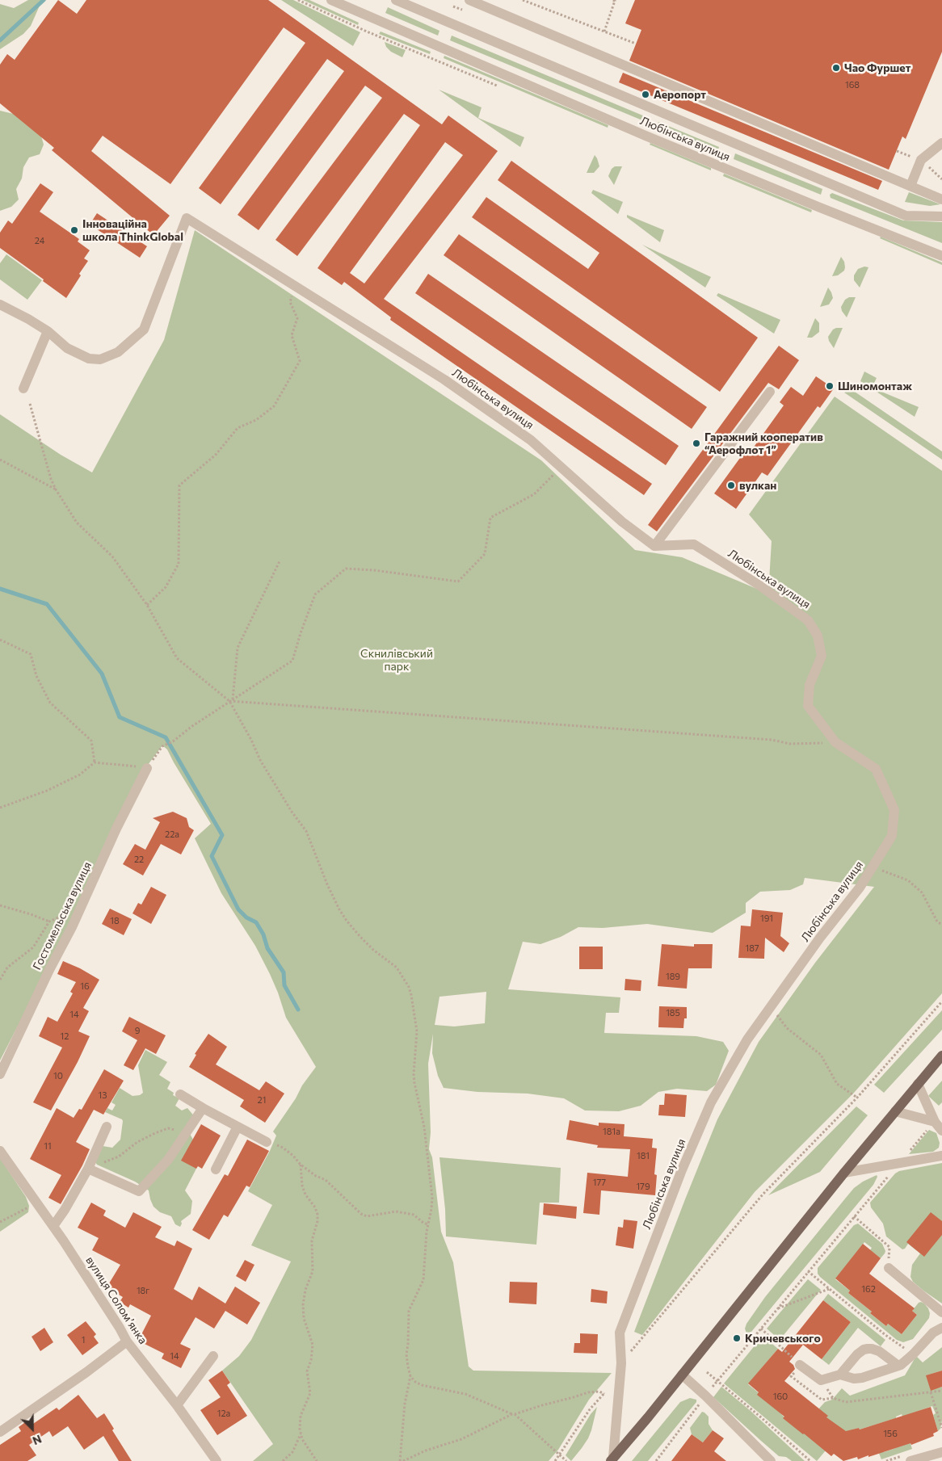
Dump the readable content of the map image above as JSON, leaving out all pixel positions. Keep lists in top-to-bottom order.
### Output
{
  "streets": {
    "main road": ["Любінська вулиця"],
    "street": ["Гостомельська вулиця", "вулиця Соломʼянка"]
  },
  "parks": ["Скнилівський парк"],
  "places": [
    "Чао Фуршет",
    "Аеропорт",
    "Інноваційна школа ThinkGlobal",
    "Шиномонтаж",
    "Гаражний кооператив “Аерофлот 1”",
    "вулкан",
    "Кричевського"
  ],
  "house_numbers": [
    "168",
    "24",
    "22а",
    "22",
    "191",
    "18",
    "187",
    "189",
    "16",
    "185",
    "14",
    "9",
    "12",
    "10",
    "13",
    "21",
    "181а",
    "11",
    "181",
    "177",
    "179",
    "162",
    "18г",
    "1",
    "14",
    "160",
    "12а",
    "156"
  ],
  "north": "bottom right"
}
